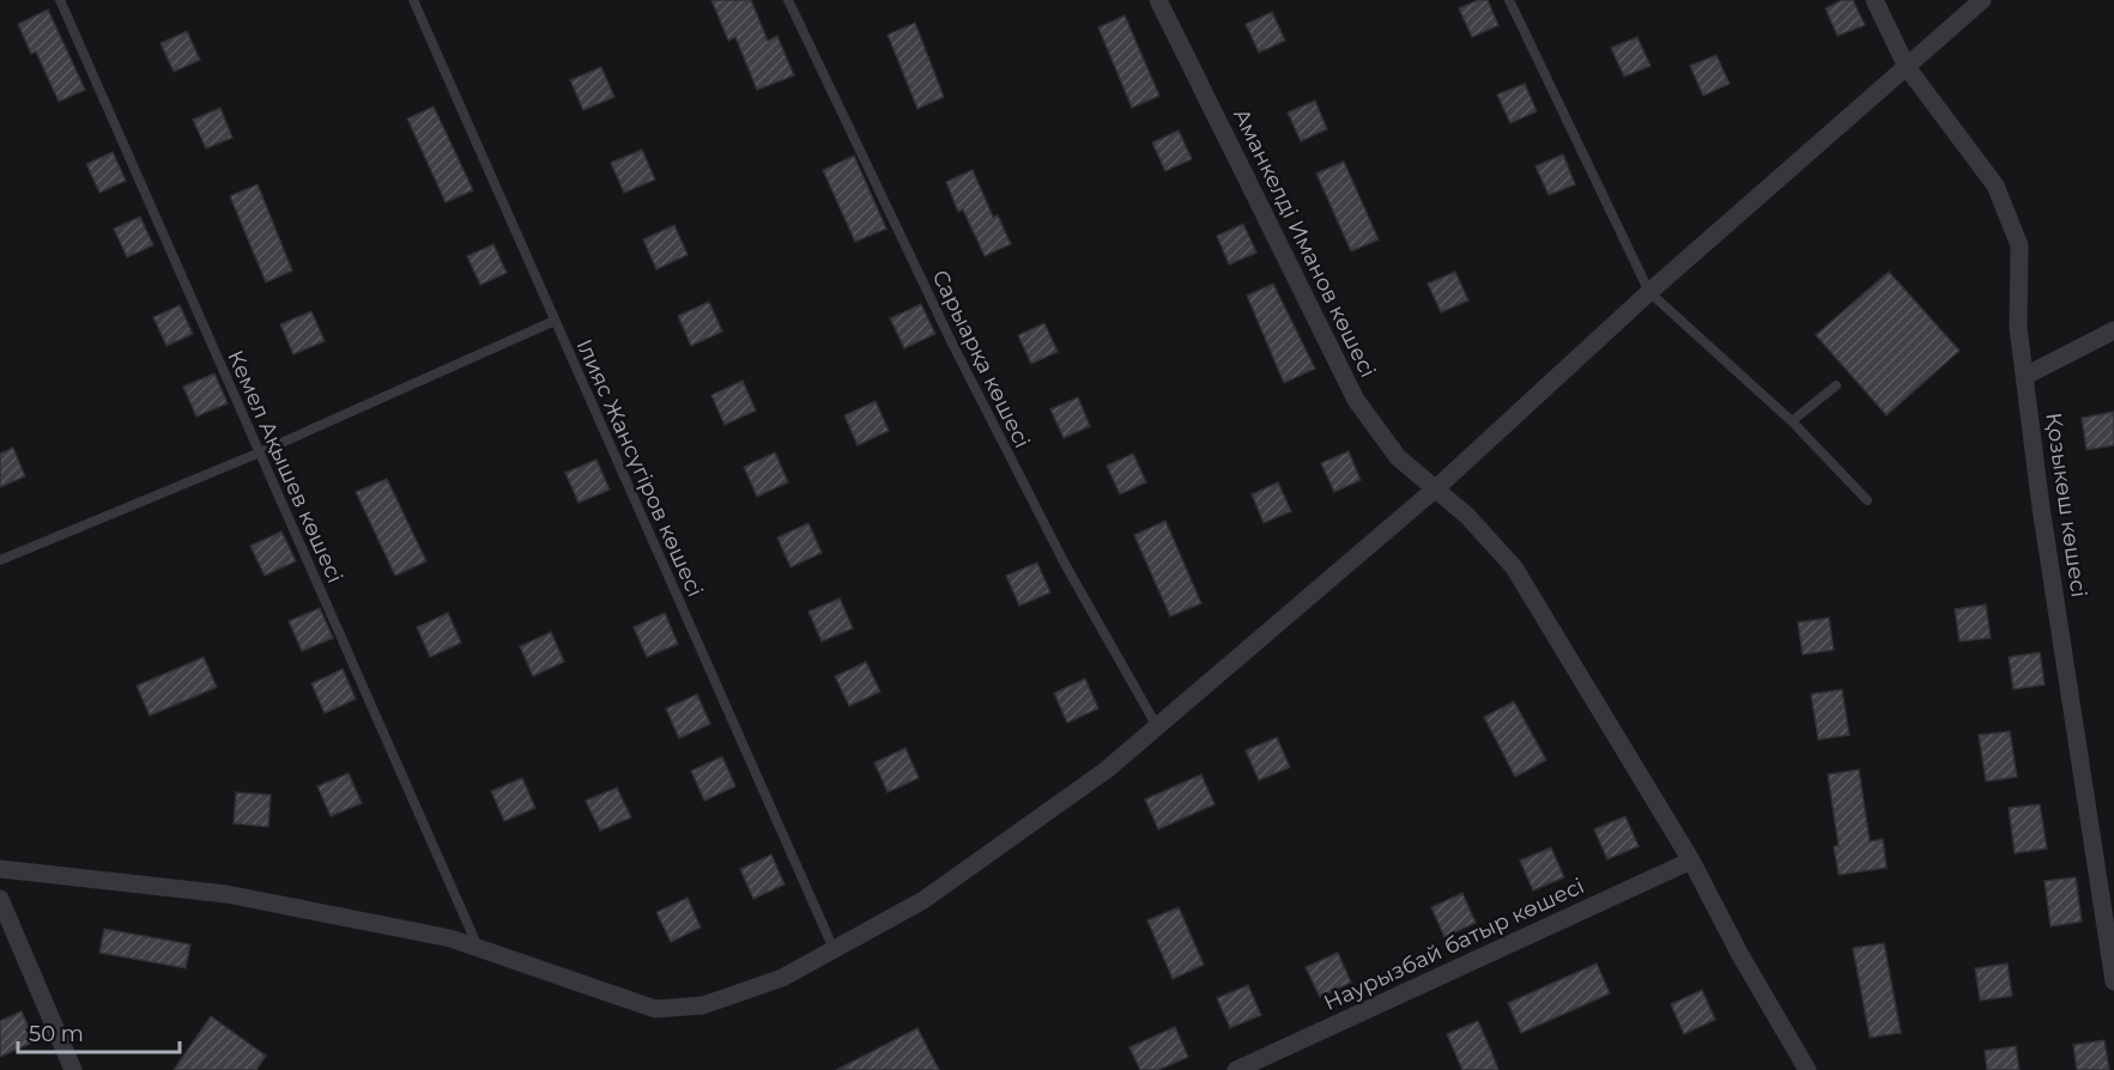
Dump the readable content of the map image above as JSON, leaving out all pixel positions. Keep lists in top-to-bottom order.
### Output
{
  "streets": {
    "street": ["Аманкелді Иманов көшесі", "Қозыкөш көшесі", "Наурызбай батыр көшесі"],
    "lane": ["Сарыарқа көшесі", "Кемел Ақышев көшесі", "Ілияс Жансүгіров көшесі"]
  },
  "crossings": [
    ["Аманкелді Иманов көшесі", "Наурызбай батыр көшесі"]
  ],
  "scale_bar": "50 m"
}
